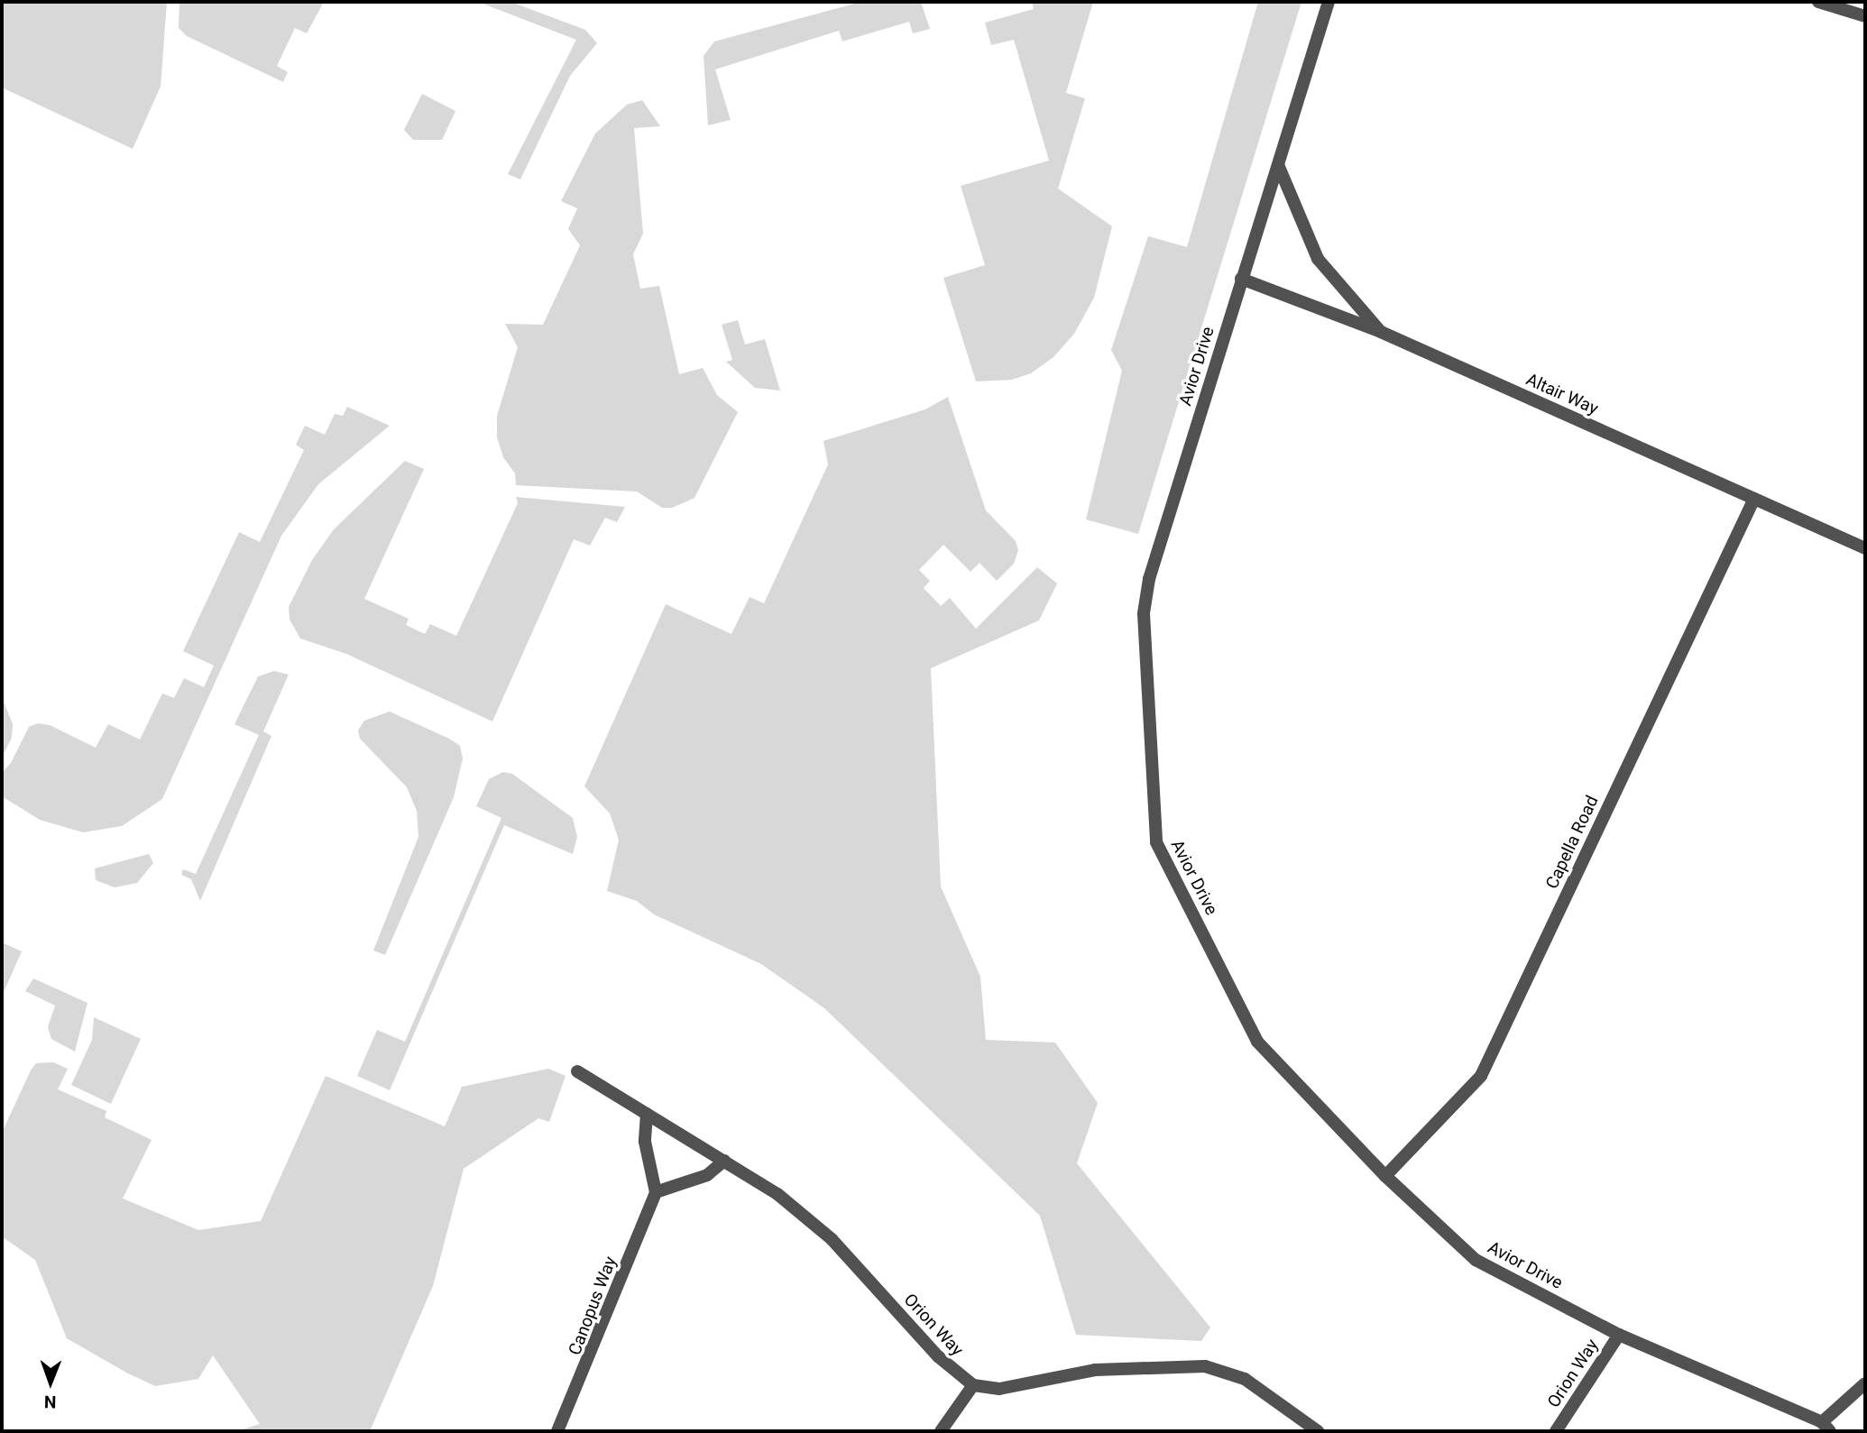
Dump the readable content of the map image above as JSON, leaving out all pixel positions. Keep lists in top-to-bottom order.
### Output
{
  "streets": {
    "street": [
      "Avior Drive",
      "Altair Way",
      "Capella Road",
      "Canopus Way",
      "Orion Way"
    ]
  },
  "crossings": [
    ["Avior Drive", "Altair Way"],
    ["Avior Drive", "Capella Road"],
    ["Avior Drive", "Orion Way"],
    ["Altair Way", "Capella Road"]
  ],
  "north": "bottom"
}
